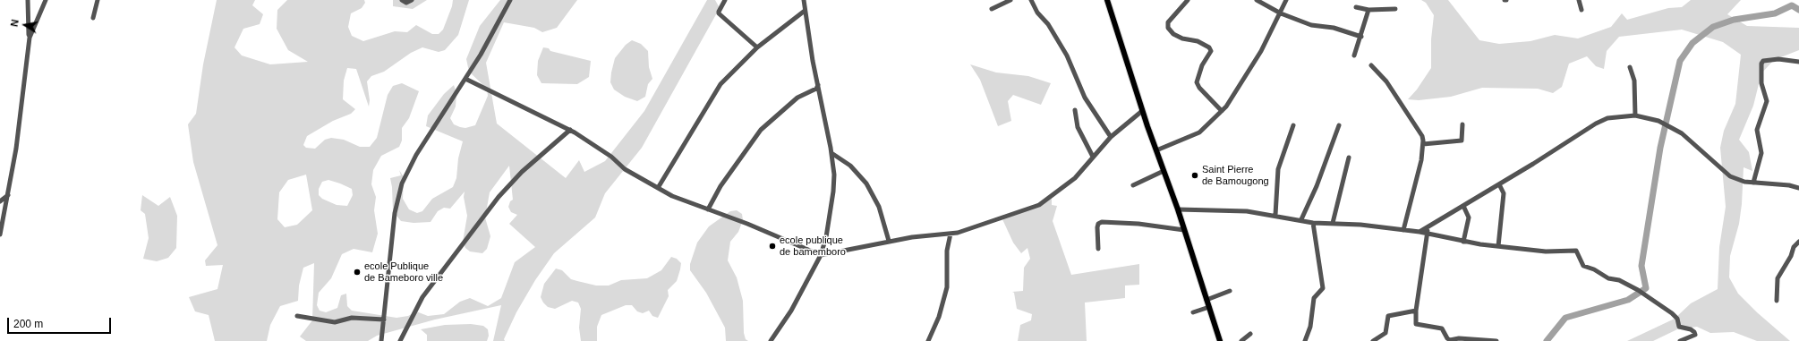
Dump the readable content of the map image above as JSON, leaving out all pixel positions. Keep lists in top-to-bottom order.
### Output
{
  "places": ["Saint Pierre de Bamougong", "ecole publique de bamemboro", "ecole Publique de Bameboro ville"],
  "scale_bar": "200 m",
  "north": "left"
}
